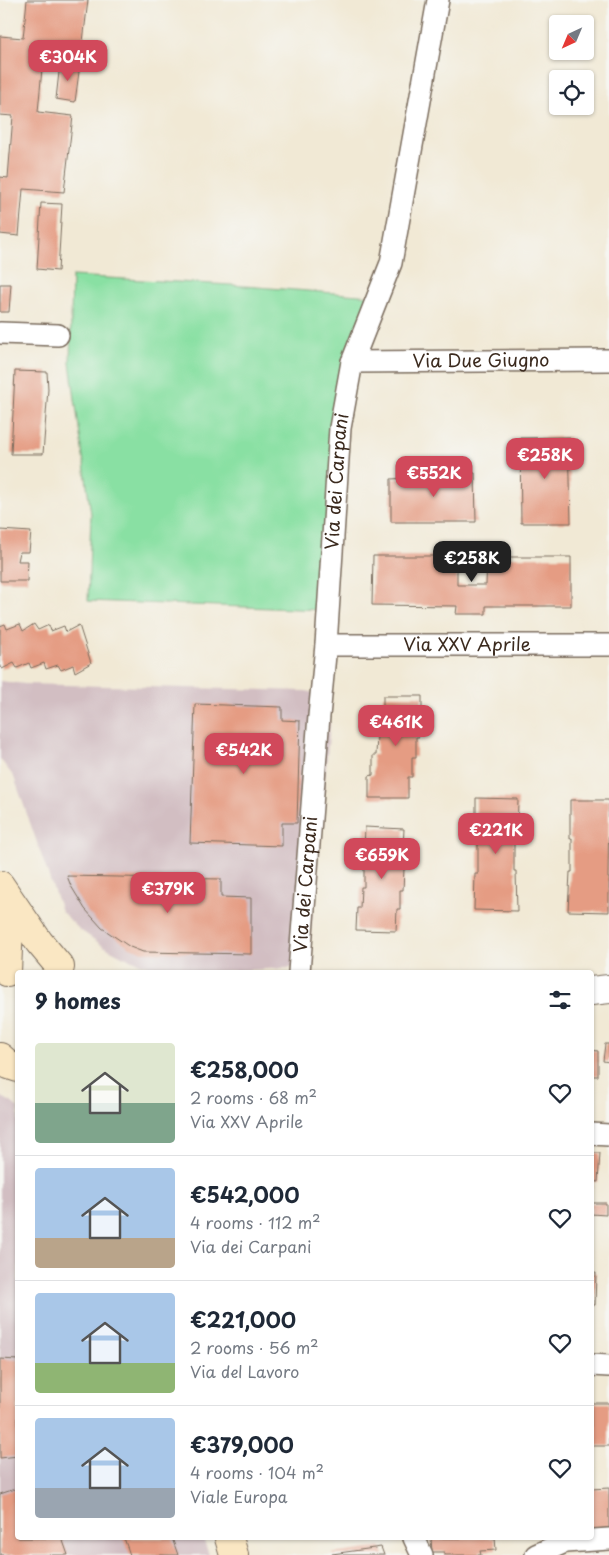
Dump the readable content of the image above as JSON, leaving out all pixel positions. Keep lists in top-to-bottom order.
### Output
{
  "streets": {
    "street": ["Via Due Giugno", "Via dei Carpani", "Via XXV Aprile"]
  },
  "crossings": [
    ["Via Due Giugno", "Via dei Carpani"],
    ["Via dei Carpani", "Via XXV Aprile"]
  ],
  "north": "bottom left",
  "page": {
    "price": [
      "€304K",
      "€258K",
      "€552K",
      "€258K",
      "€461K",
      "€542K",
      "€221K",
      "€659K",
      "€379K"
    ],
    "heading": "9 homes",
    "list": [
      {
        "name": "€258,000",
        "note": "2 rooms · 68 m² · Via XXV Aprile"
      },
      {
        "name": "€542,000",
        "note": "4 rooms · 112 m² · Via dei Carpani"
      },
      {
        "name": "€221,000",
        "note": "2 rooms · 56 m² · Via del Lavoro"
      },
      {
        "name": "€379,000",
        "note": "4 rooms · 104 m² · Viale Europa"
      }
    ]
  }
}
